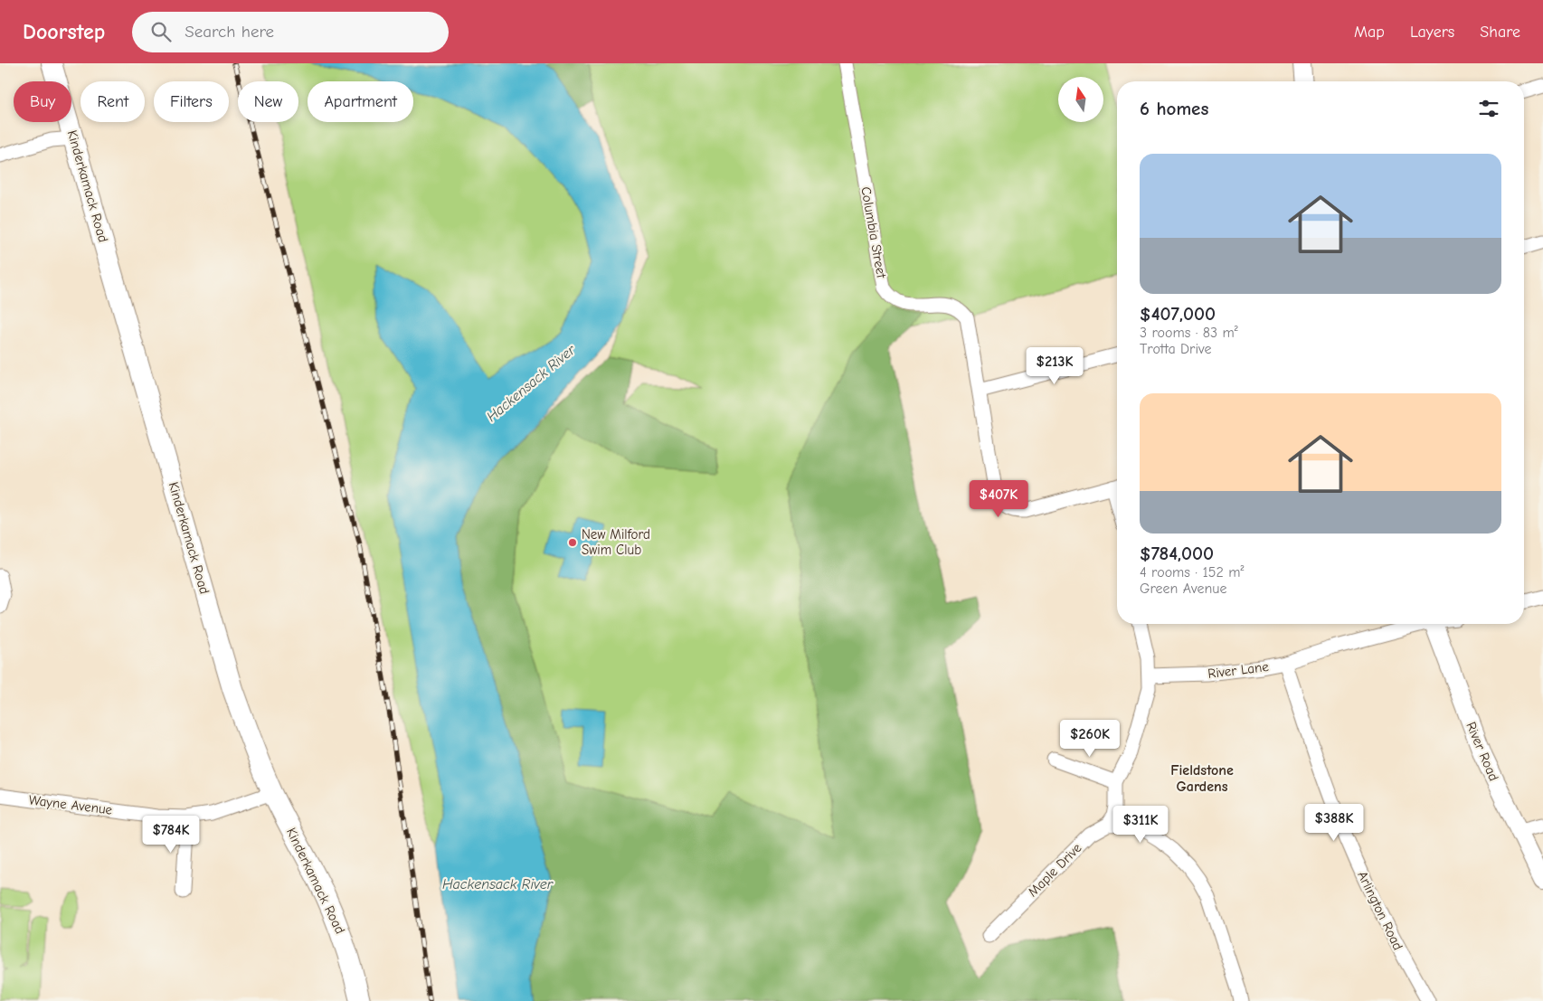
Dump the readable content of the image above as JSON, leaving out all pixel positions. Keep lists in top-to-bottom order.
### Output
{
  "streets": {
    "main road": ["Kinderkamack Road", "River Road"],
    "street": [
      "Columbia Street",
      "River Lane",
      "Wayne Avenue",
      "Maple Drive",
      "Arlington Road"
    ]
  },
  "crossings": [
    ["Kinderkamack Road", "Wayne Avenue"],
    ["River Lane", "Arlington Road"]
  ],
  "districts": ["Fieldstone Gardens"],
  "water": ["Hackensack River"],
  "places": ["New Milford Swim Club"],
  "north": "top",
  "page": {
    "header": "Doorstep",
    "search": "Search here",
    "nav": ["Map", "Layers", "Share"],
    "chip": [
      "Buy",
      "Rent",
      "Filters",
      "New",
      "Apartment"
    ],
    "heading": "6 homes",
    "list": [
      {
        "name": "$407,000",
        "note": "3 rooms · 83 m² · Trotta Drive"
      },
      {
        "name": "$784,000",
        "note": "4 rooms · 152 m² · Green Avenue"
      }
    ],
    "price": [
      "$213K",
      "$407K",
      "$260K",
      "$388K",
      "$311K",
      "$784K"
    ]
  }
}
